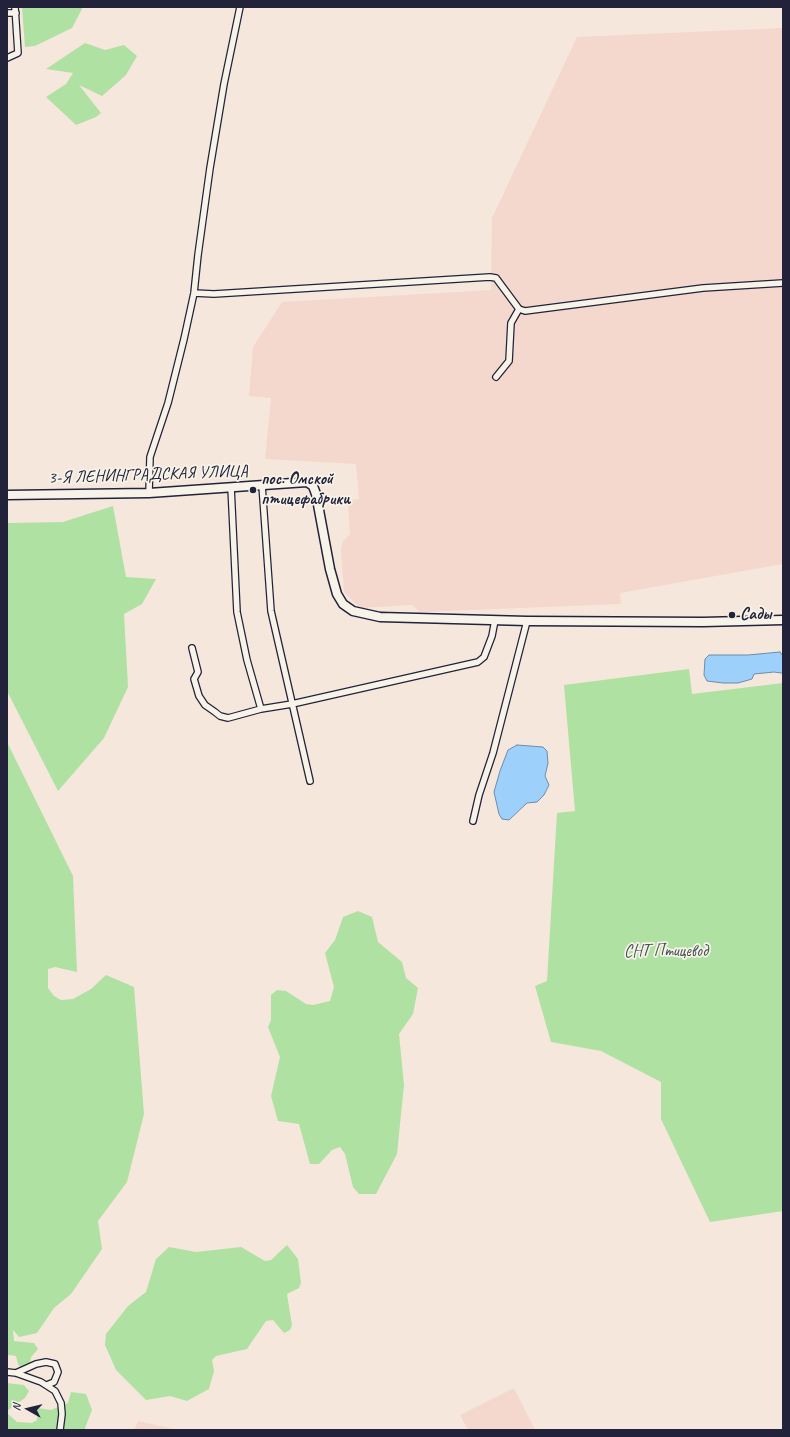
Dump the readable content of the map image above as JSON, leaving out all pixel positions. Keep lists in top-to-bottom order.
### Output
{
  "streets": {
    "street": ["3-Я ЛЕНИНГРАДСКАЯ УЛИЦА"]
  },
  "parks": ["СНТ Птицевод"],
  "places": ["пос. Омской птицефабрики", "Сады"],
  "north": "left"
}
